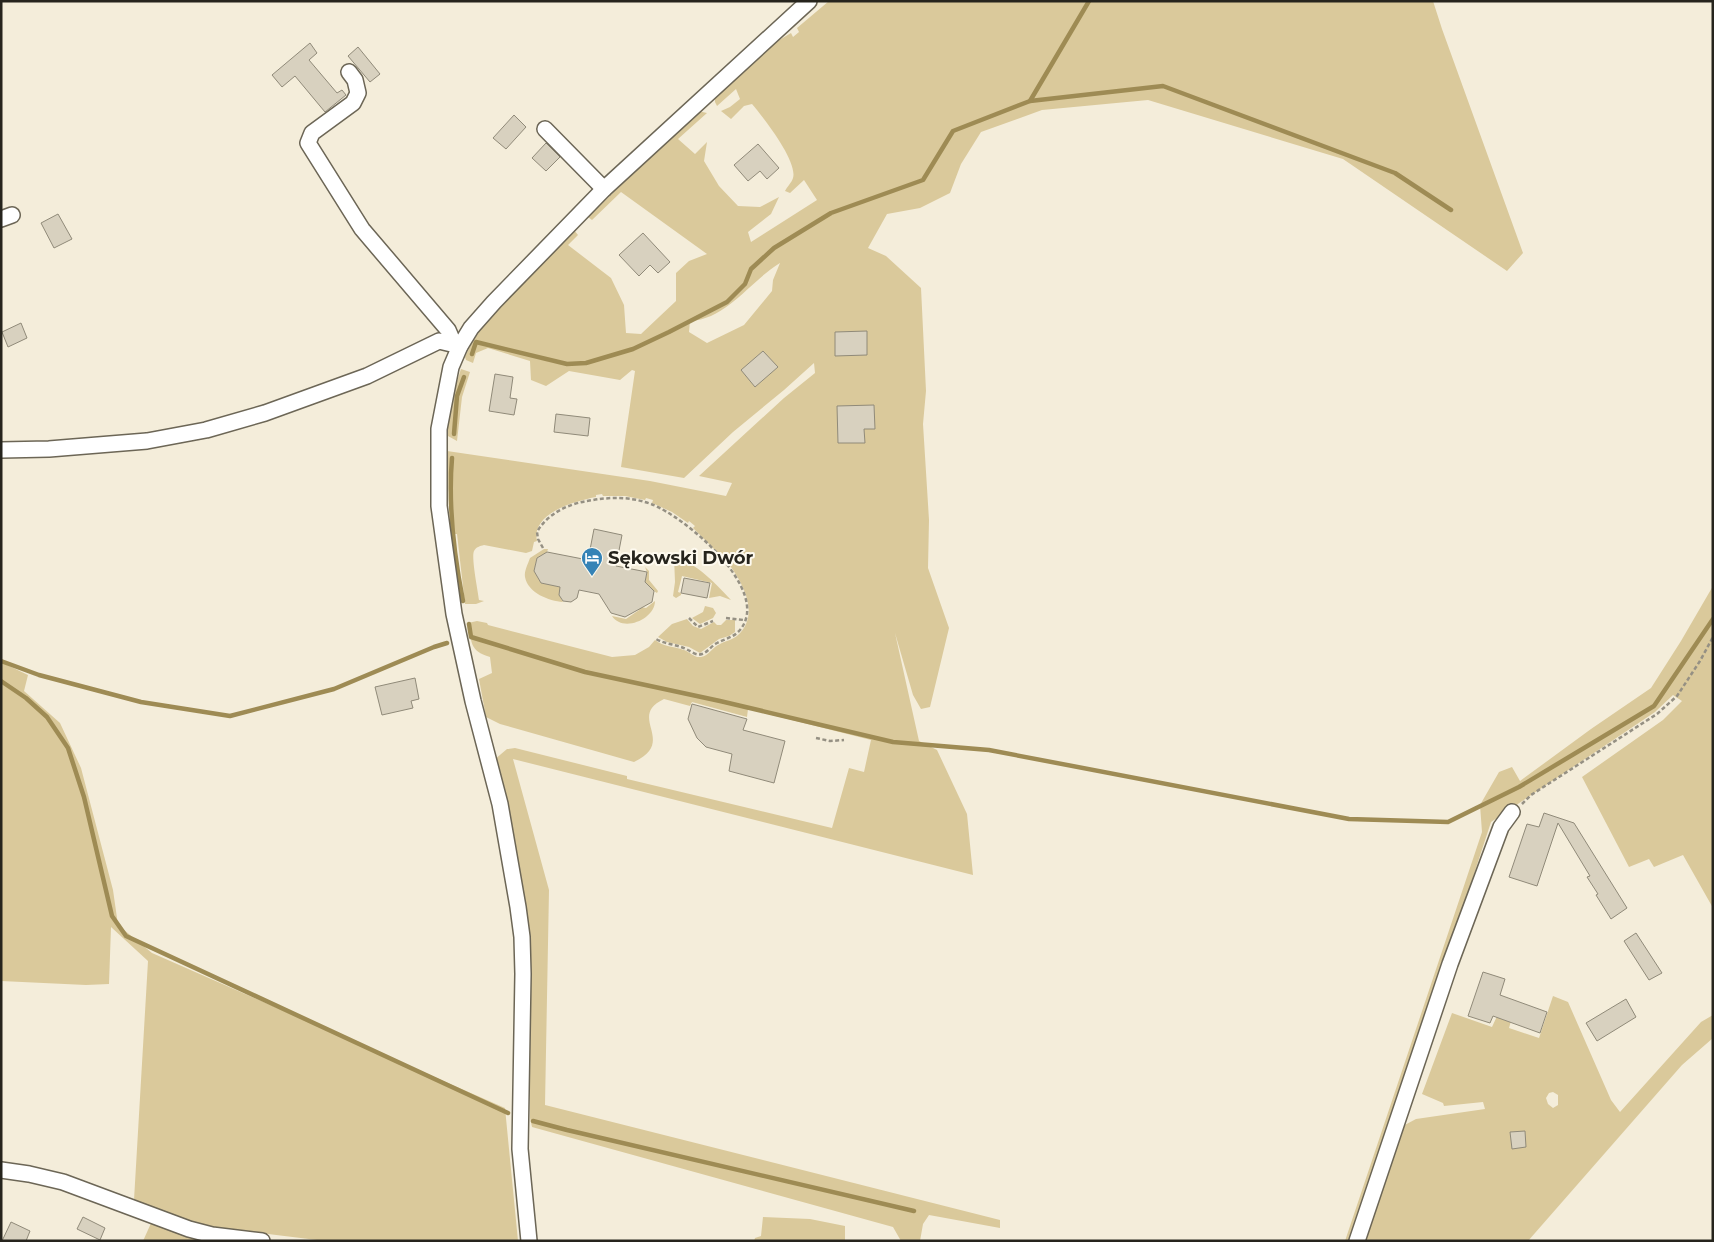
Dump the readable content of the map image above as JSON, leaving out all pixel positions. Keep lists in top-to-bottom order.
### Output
{
  "places": {
    "hotel": ["Sękowski Dwór"]
  }
}
